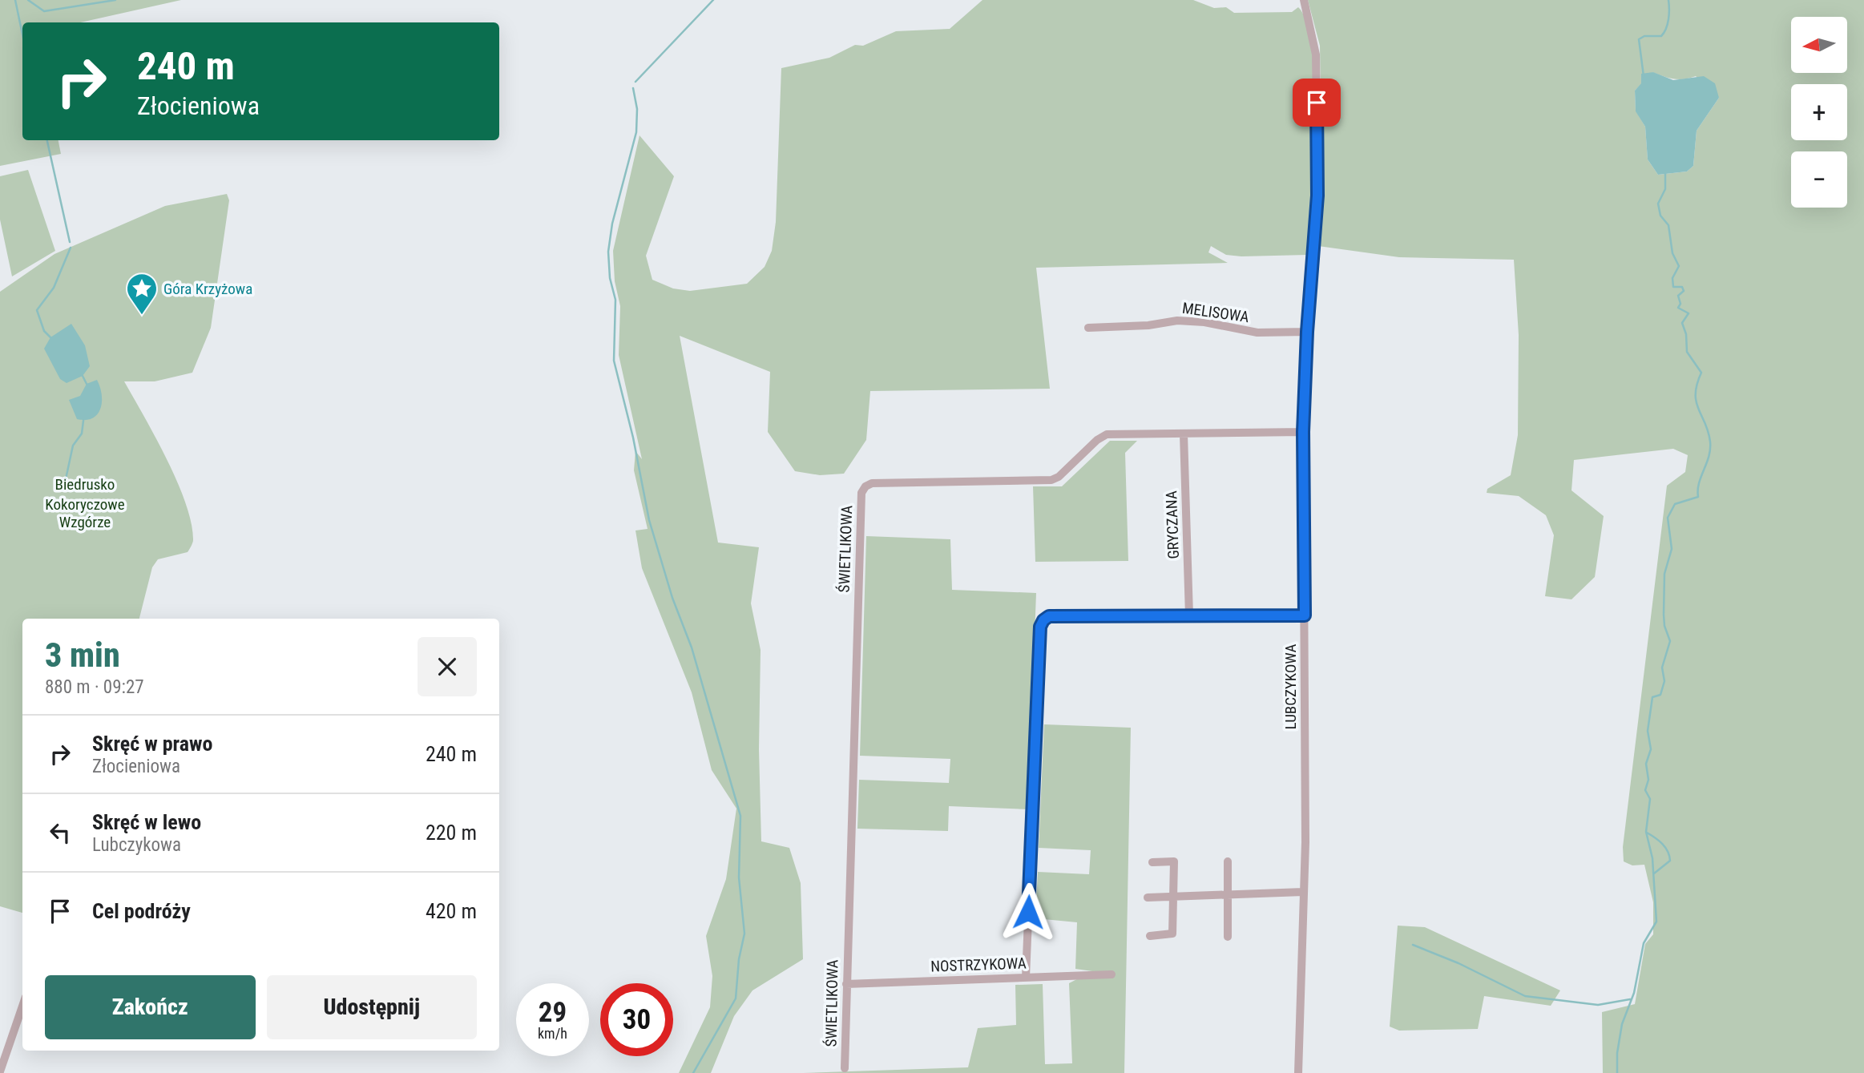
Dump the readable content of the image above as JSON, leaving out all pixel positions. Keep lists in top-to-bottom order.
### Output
{
  "streets": {
    "street": [
      "MELISOWA",
      "GRYCZANA",
      "ŚWIETLIKOWA",
      "LUBCZYKOWA",
      "NOSTRZYKOWA"
    ]
  },
  "crossings": [
    ["MELISOWA", "LUBCZYKOWA"],
    ["GRYCZANA", "ŚWIETLIKOWA"],
    ["ŚWIETLIKOWA", "LUBCZYKOWA"],
    ["ŚWIETLIKOWA", "NOSTRZYKOWA"]
  ],
  "parks": ["Biedrusko", "Kokoryczowe Wzgórze"],
  "places": {
    "place": ["Góra Krzyżowa"]
  },
  "north": "left",
  "page": {
    "map_buttons": ["+", "−"],
    "turn": ["240 m", "Złocieniowa"],
    "heading": ["3 min", "880 m · 09:27"],
    "list": [
      {
        "name": "Skręć w prawo",
        "note": "Złocieniowa",
        "value": "240 m"
      },
      {
        "name": "Skręć w lewo",
        "note": "Lubczykowa",
        "value": "220 m"
      },
      {
        "name": "Cel podróży",
        "value": "420 m"
      }
    ],
    "buttons": ["Zakończ", "Udostępnij"],
    "speed": "29 km/h",
    "limit": "30"
  }
}
